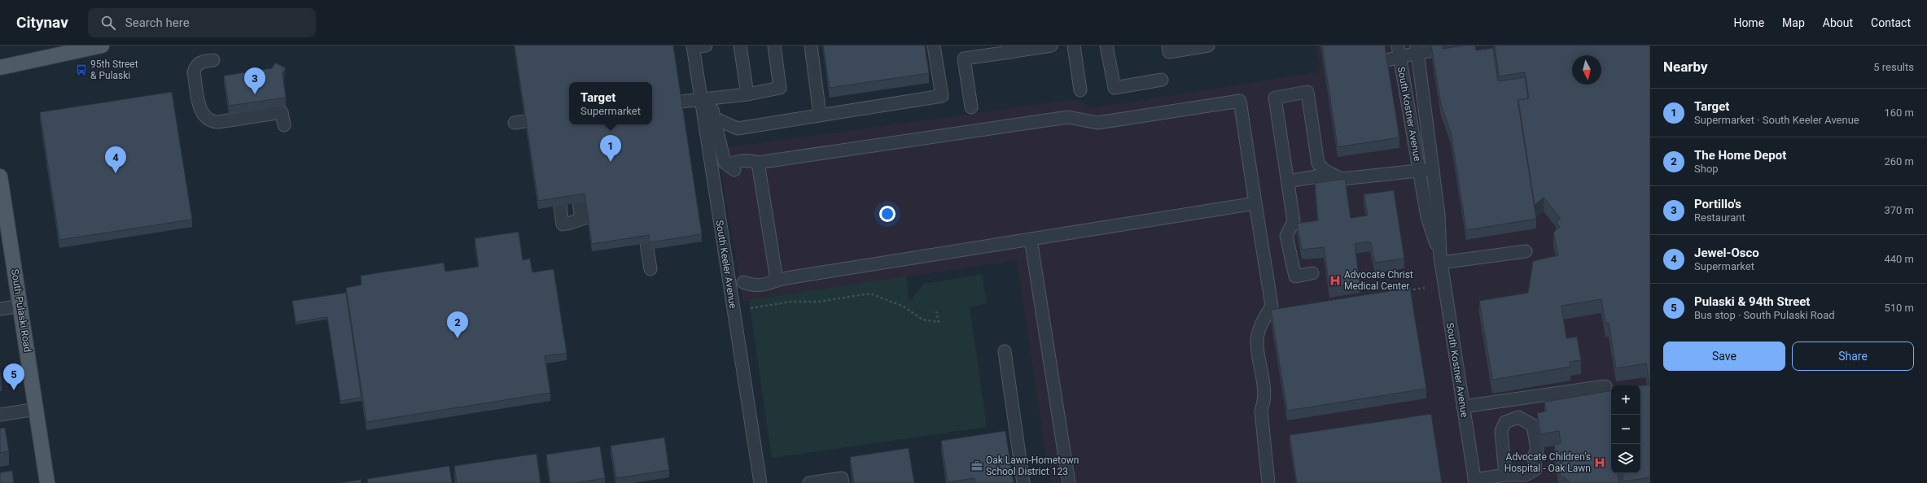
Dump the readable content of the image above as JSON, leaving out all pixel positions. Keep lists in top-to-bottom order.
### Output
{
  "streets": {
    "main road": ["South Pulaski Road"],
    "street": ["South Kostner Avenue", "South Keeler Avenue"]
  },
  "places": {
    "bus stop": ["95th Street & Pulaski"],
    "hospital": ["Advocate Christ Medical Center", "Advocate Children's Hospital - Oak Lawn"],
    "office": ["Oak Lawn-Hometown School District 123"]
  },
  "north": "bottom",
  "page": {
    "header": "Citynav",
    "search": "Search here",
    "nav": [
      "Home",
      "Map",
      "About",
      "Contact"
    ],
    "heading": ["Nearby", "5 results"],
    "pins": [
      "3",
      "1",
      "4",
      "2",
      "5"
    ],
    "popup": ["Target", "Supermarket"],
    "list": [
      {
        "mark": "1",
        "name": "Target",
        "note": "Supermarket · South Keeler Avenue",
        "value": "160 m"
      },
      {
        "mark": "2",
        "name": "The Home Depot",
        "note": "Shop",
        "value": "260 m"
      },
      {
        "mark": "3",
        "name": "Portillo's",
        "note": "Restaurant",
        "value": "370 m"
      },
      {
        "mark": "4",
        "name": "Jewel-Osco",
        "note": "Supermarket",
        "value": "440 m"
      },
      {
        "mark": "5",
        "name": "Pulaski & 94th Street",
        "note": "Bus stop · South Pulaski Road",
        "value": "510 m"
      }
    ],
    "buttons": ["Save", "Share"],
    "map_buttons": ["+", "−"]
  }
}
